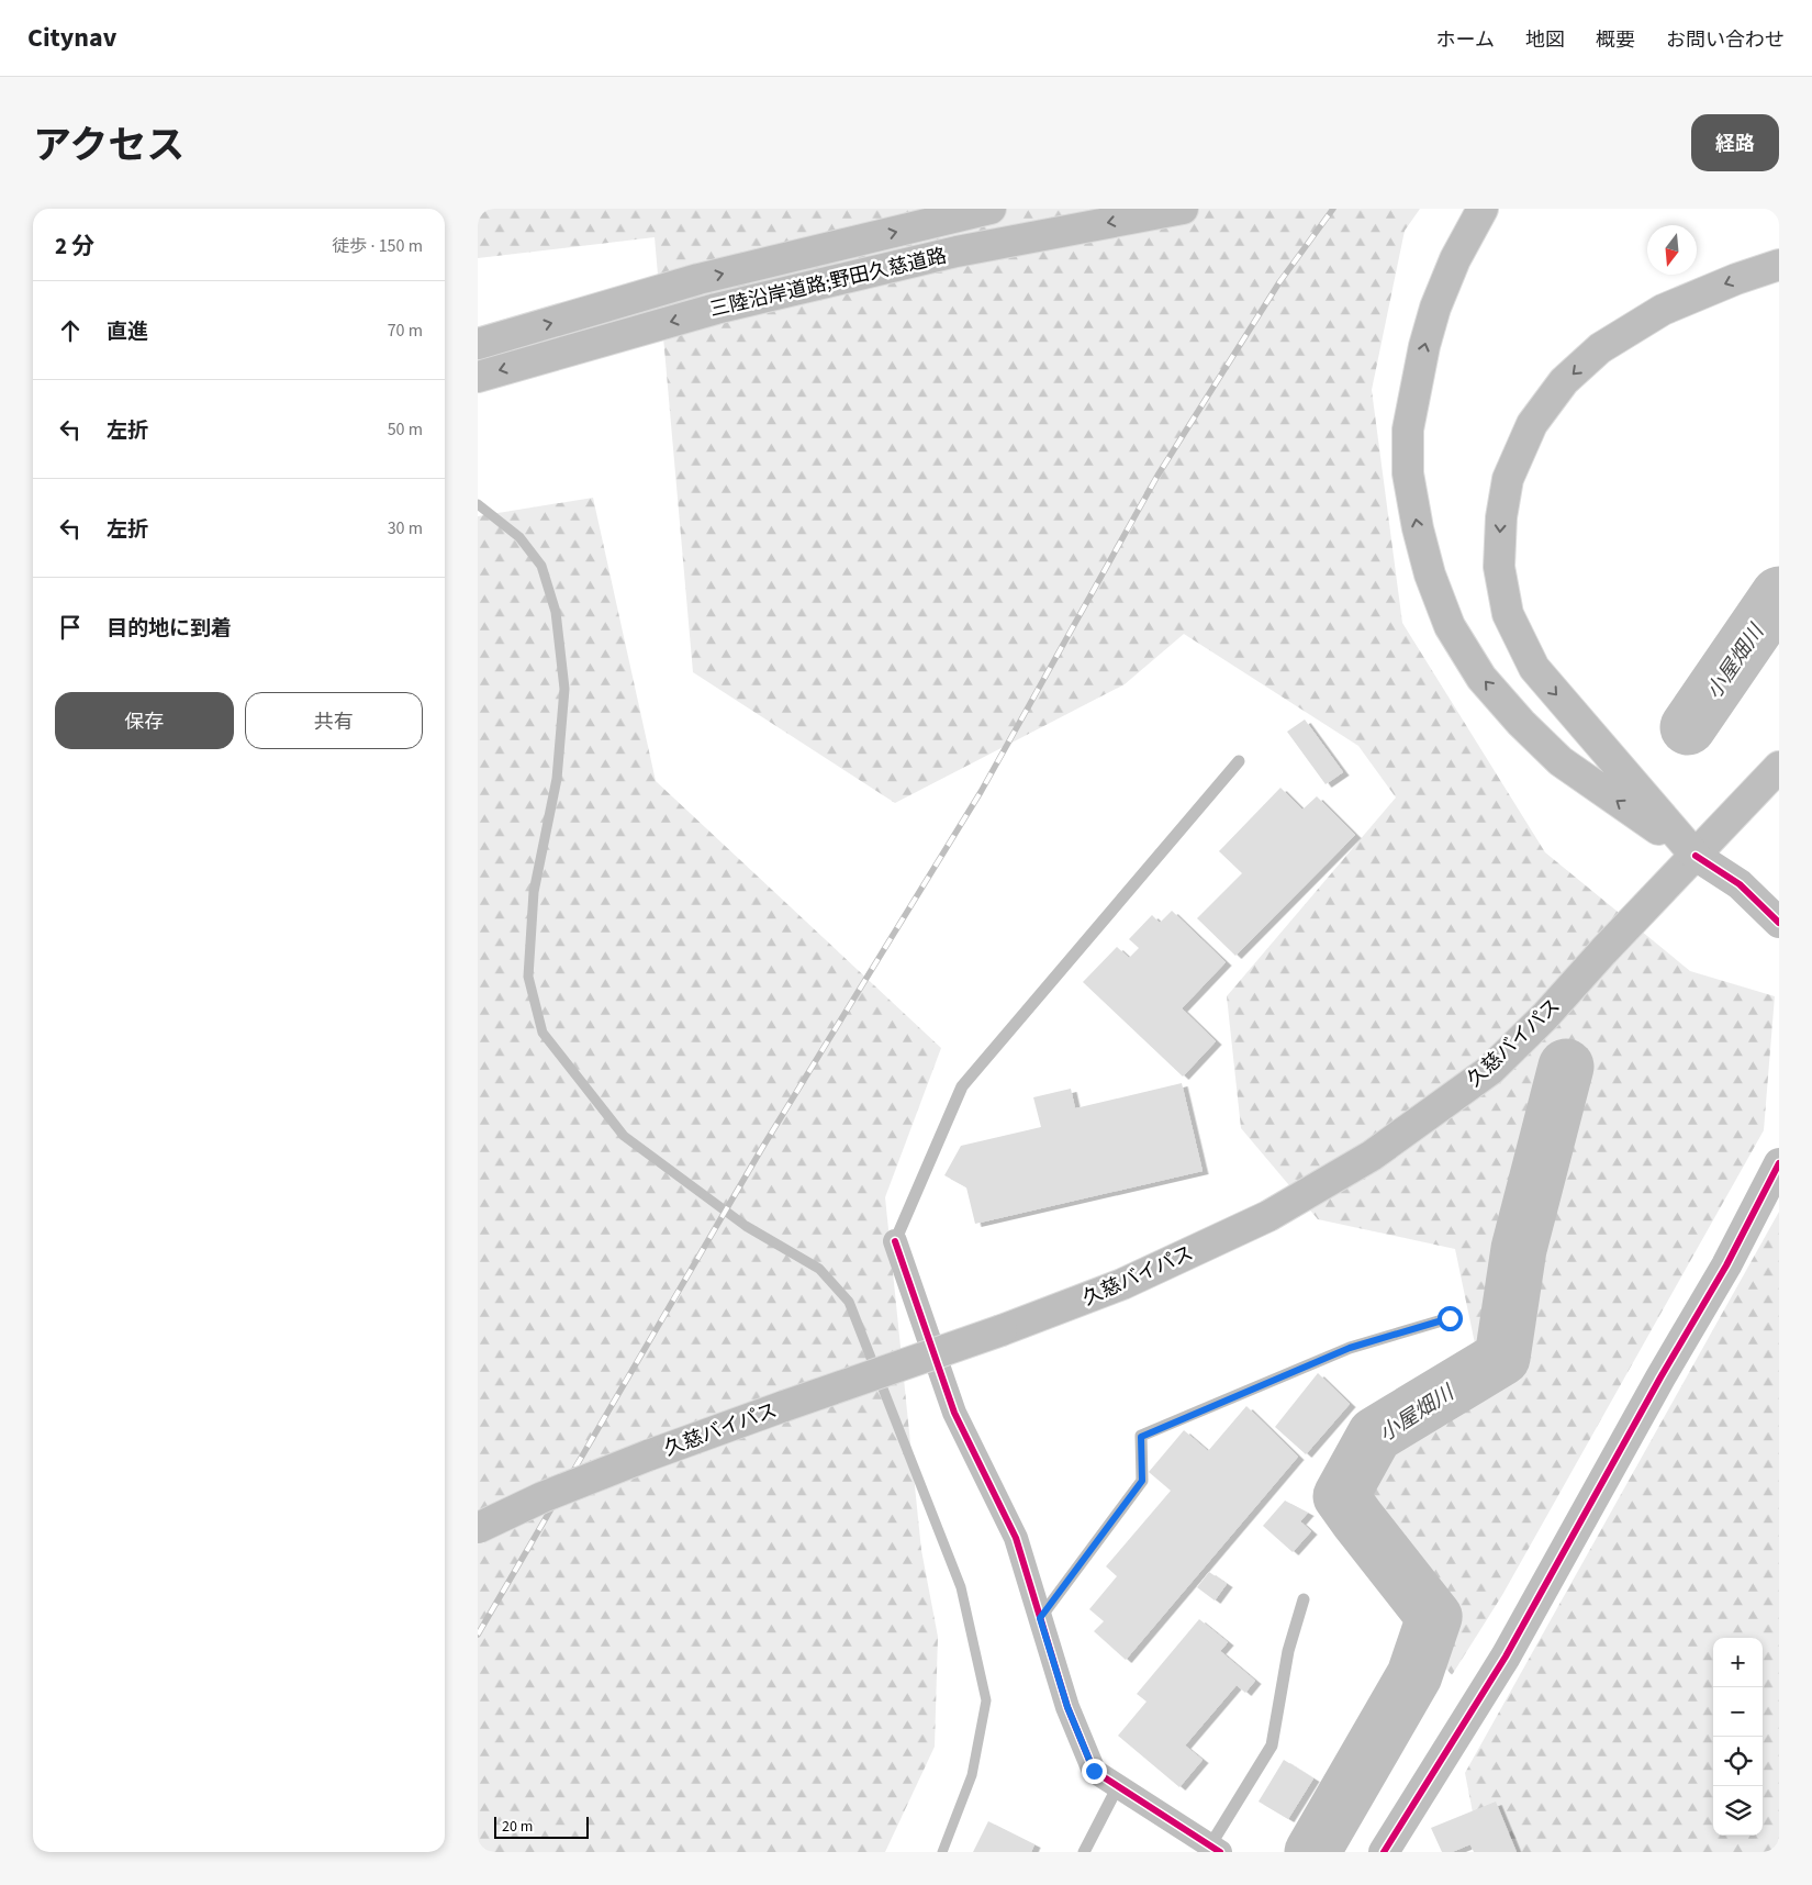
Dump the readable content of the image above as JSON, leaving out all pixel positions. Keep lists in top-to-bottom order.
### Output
{
  "streets": {
    "main road": ["三陸沿岸道路;野田久慈道路", "久慈バイパス"]
  },
  "water": ["小屋畑川"],
  "scale_bar": "20 m",
  "north": "bottom",
  "page": {
    "header": "Citynav",
    "nav": [
      "ホーム",
      "地図",
      "概要",
      "お問い合わせ"
    ],
    "title": "アクセス",
    "buttons": [
      "経路",
      ["保存", "共有"]
    ],
    "heading": ["2 分", "徒歩 · 150 m"],
    "list": [
      ["直進", "70 m"],
      ["左折", "50 m"],
      ["左折", "30 m"],
      "目的地に到着"
    ],
    "map_buttons": ["+", "−"],
    "scale": "20 m"
  }
}
